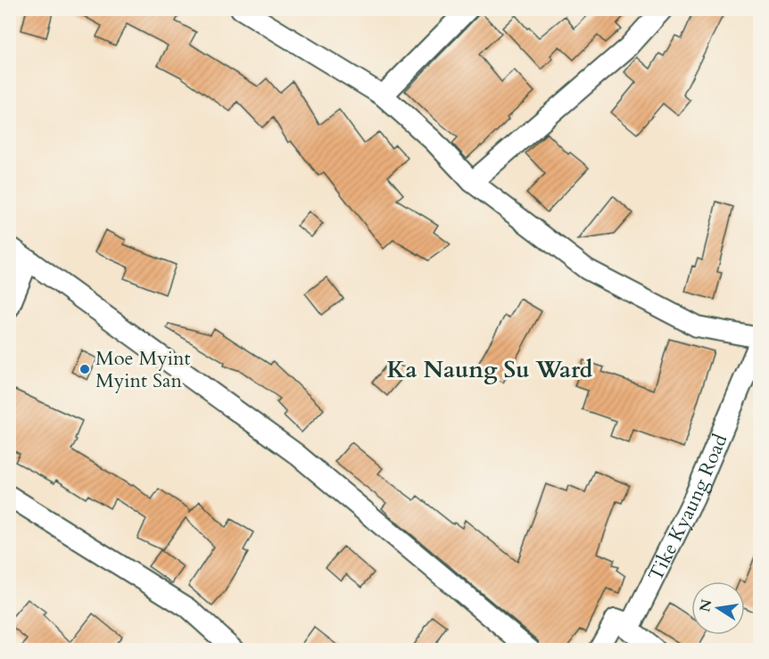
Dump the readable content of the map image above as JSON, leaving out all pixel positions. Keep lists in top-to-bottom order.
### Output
{
  "streets": {
    "street": ["Tike Kyaung Road"]
  },
  "districts": ["Ka Naung Su Ward"],
  "places": ["Moe Myint Myint San"],
  "north": "left"
}
